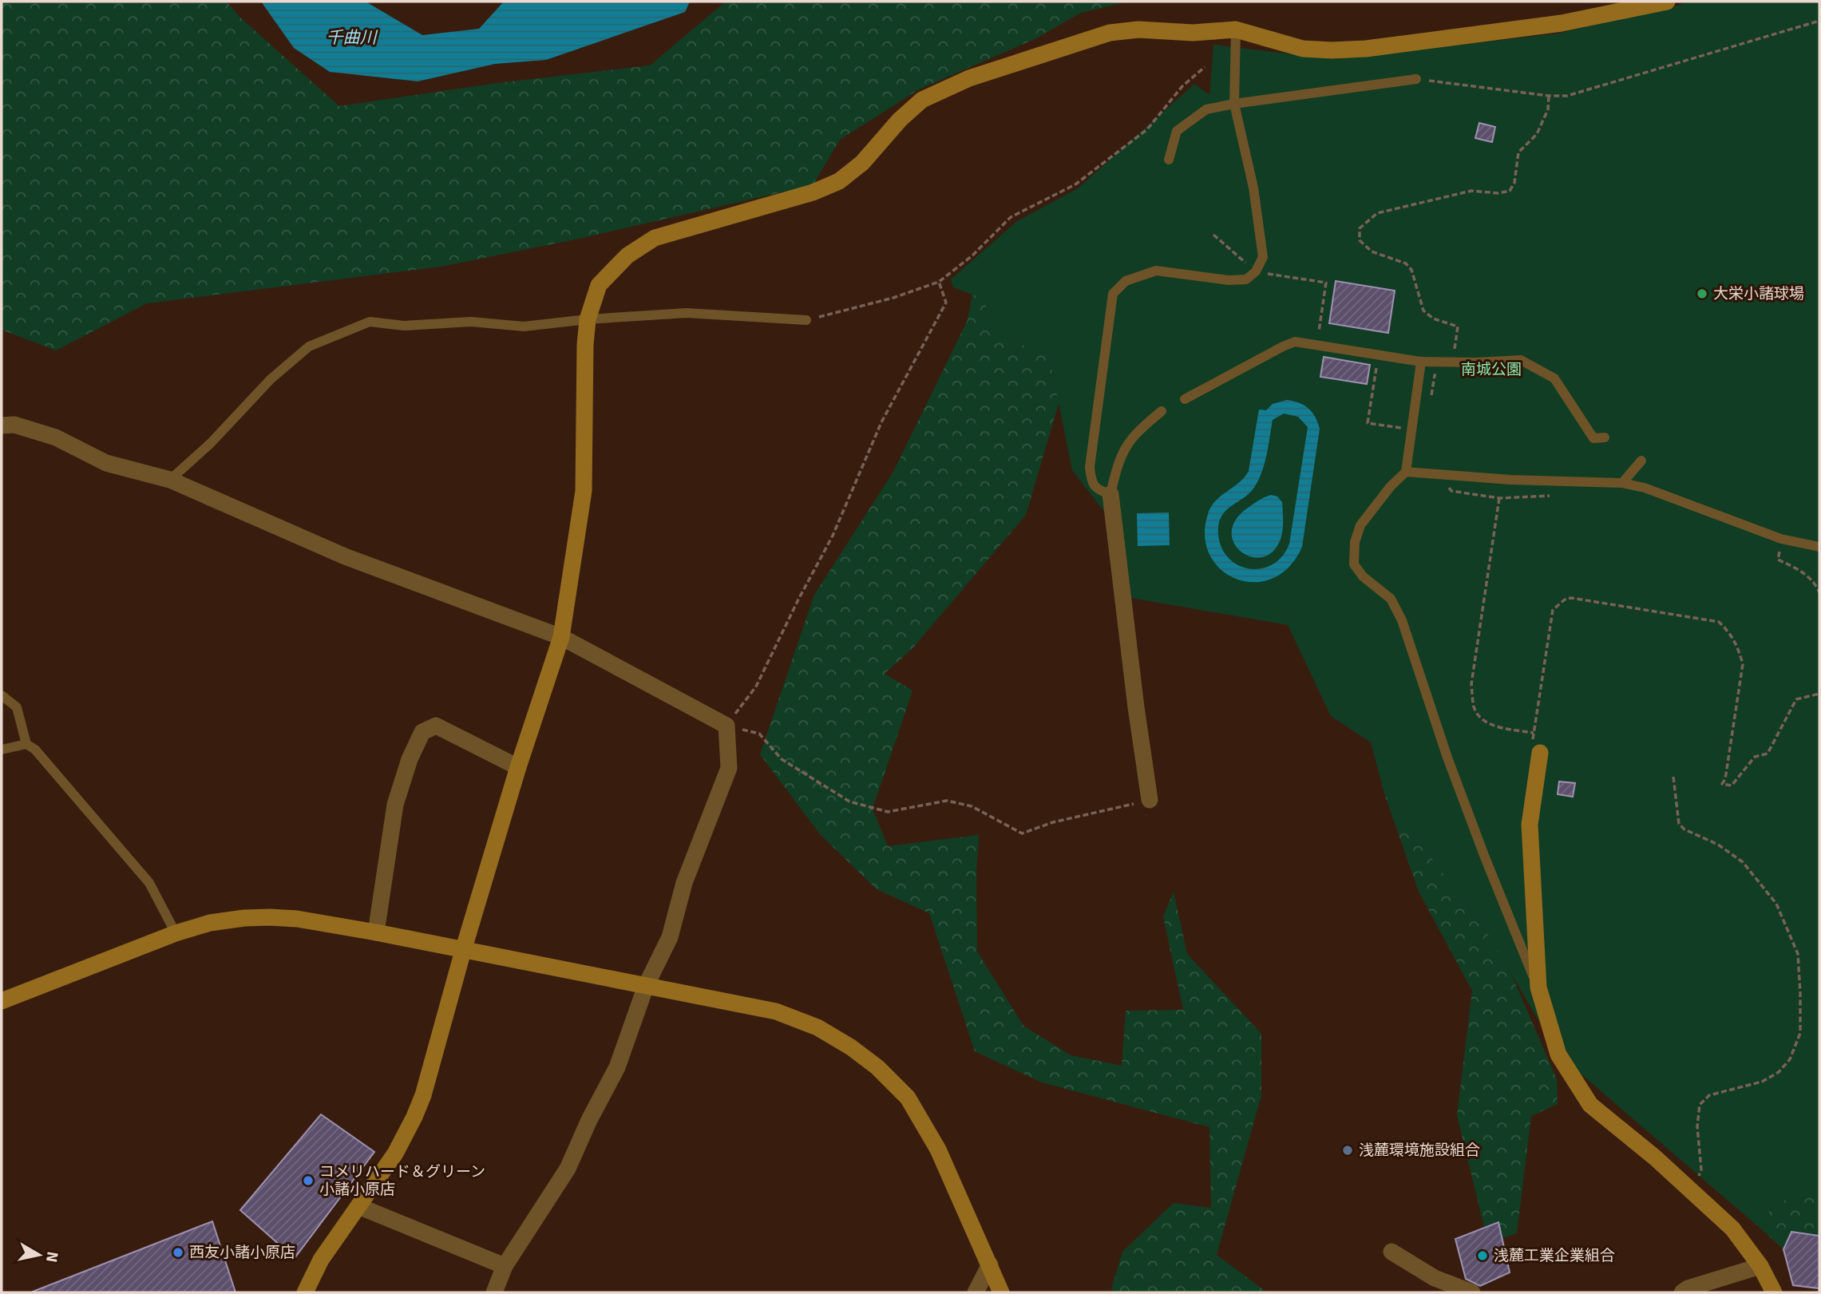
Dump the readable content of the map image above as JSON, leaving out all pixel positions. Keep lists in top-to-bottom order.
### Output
{
  "water": ["千曲川"],
  "parks": ["南城公園"],
  "places": [
    "大栄小諸球場",
    "浅麓環境施設組合",
    "コメリハード＆グリーン 小諸小原店",
    "西友小諸小原店",
    "浅麓工業企業組合"
  ],
  "north": "right"
}
